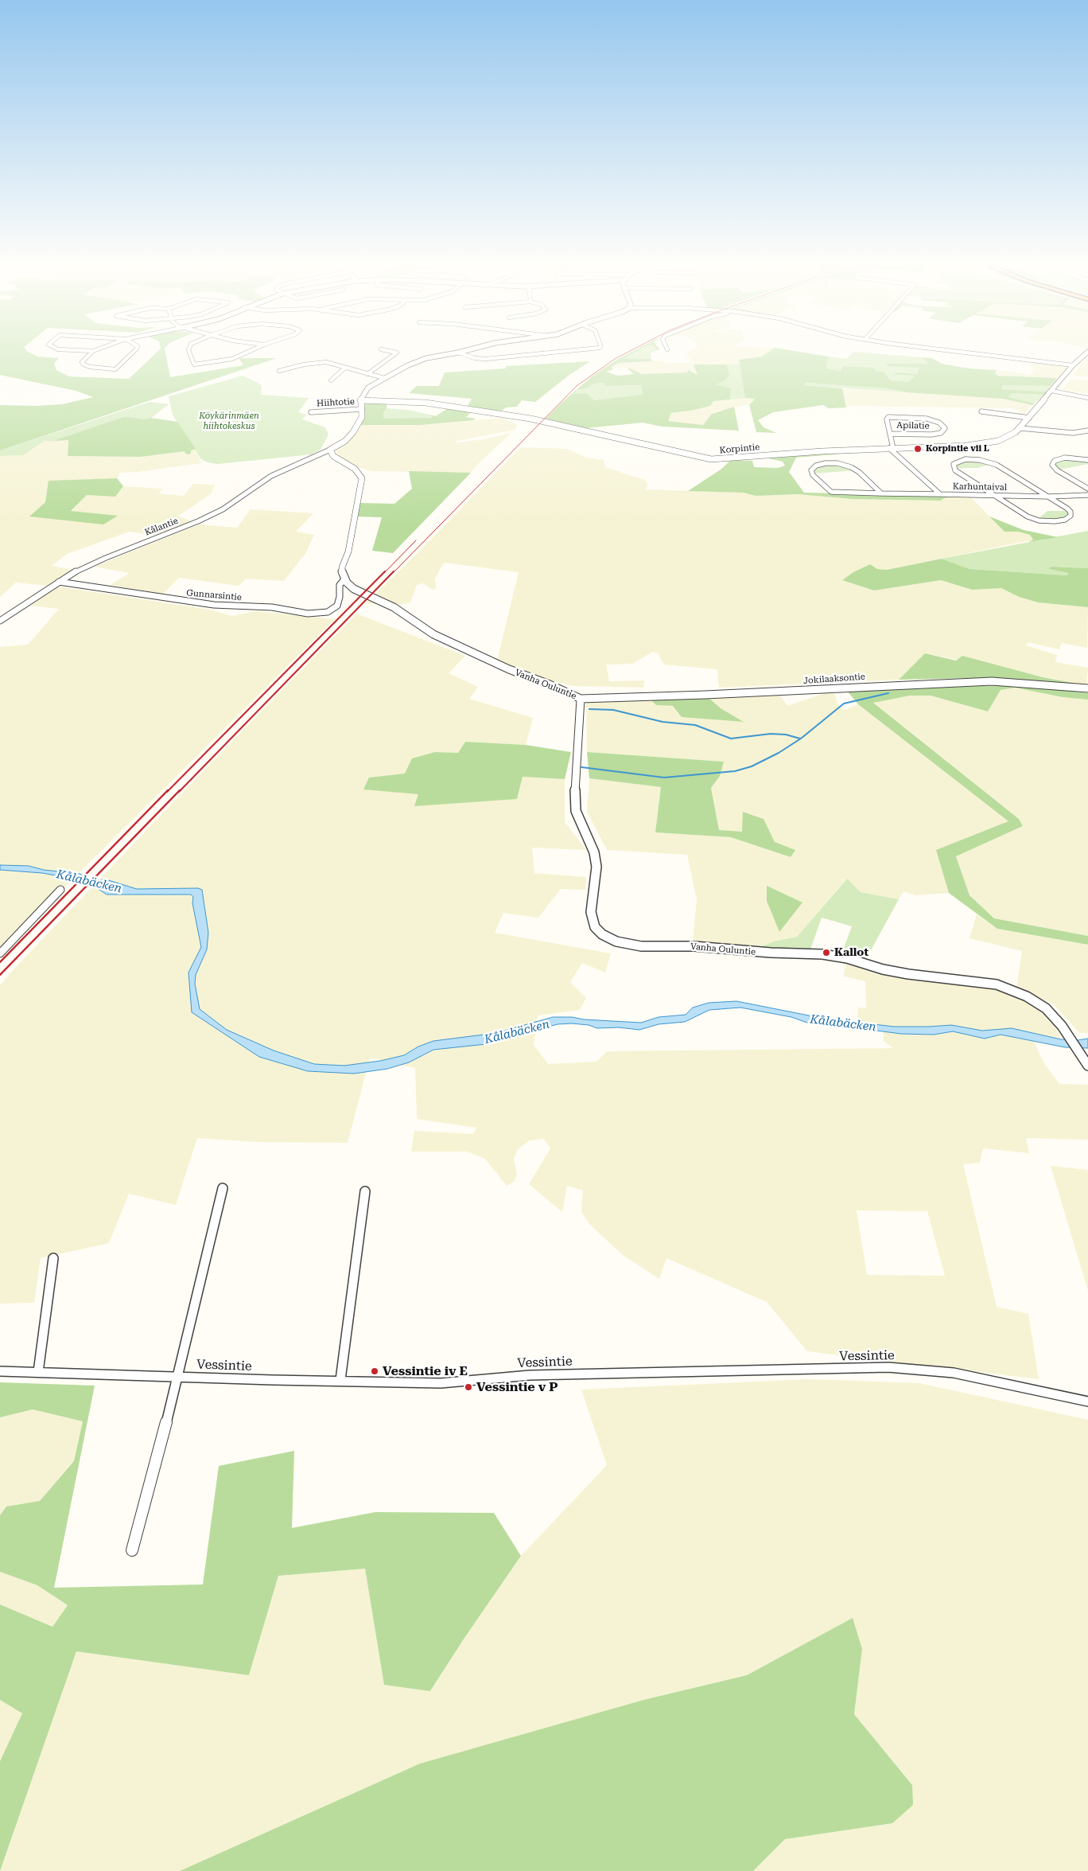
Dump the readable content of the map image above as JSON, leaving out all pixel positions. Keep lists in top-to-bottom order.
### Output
{
  "streets": {
    "street": [
      "Hiihtotie",
      "Apilatie",
      "Korpintie",
      "Karhuntaival",
      "Kålantie",
      "Gunnarsintie",
      "Jokilaaksontie",
      "Vanha Ouluntie",
      "Vessintie"
    ]
  },
  "crossings": [
    ["Korpintie", "Karhuntaival"],
    ["Kålantie", "Gunnarsintie"],
    ["Gunnarsintie", "Vanha Ouluntie"],
    ["Jokilaaksontie", "Vanha Ouluntie"]
  ],
  "water": ["Kålabäcken"],
  "parks": ["Köykärinmäen hiihtokeskus"],
  "places": [
    "Korpintie vii L",
    "Kallot",
    "Vessintie iv E",
    "Vessintie v P"
  ]
}
